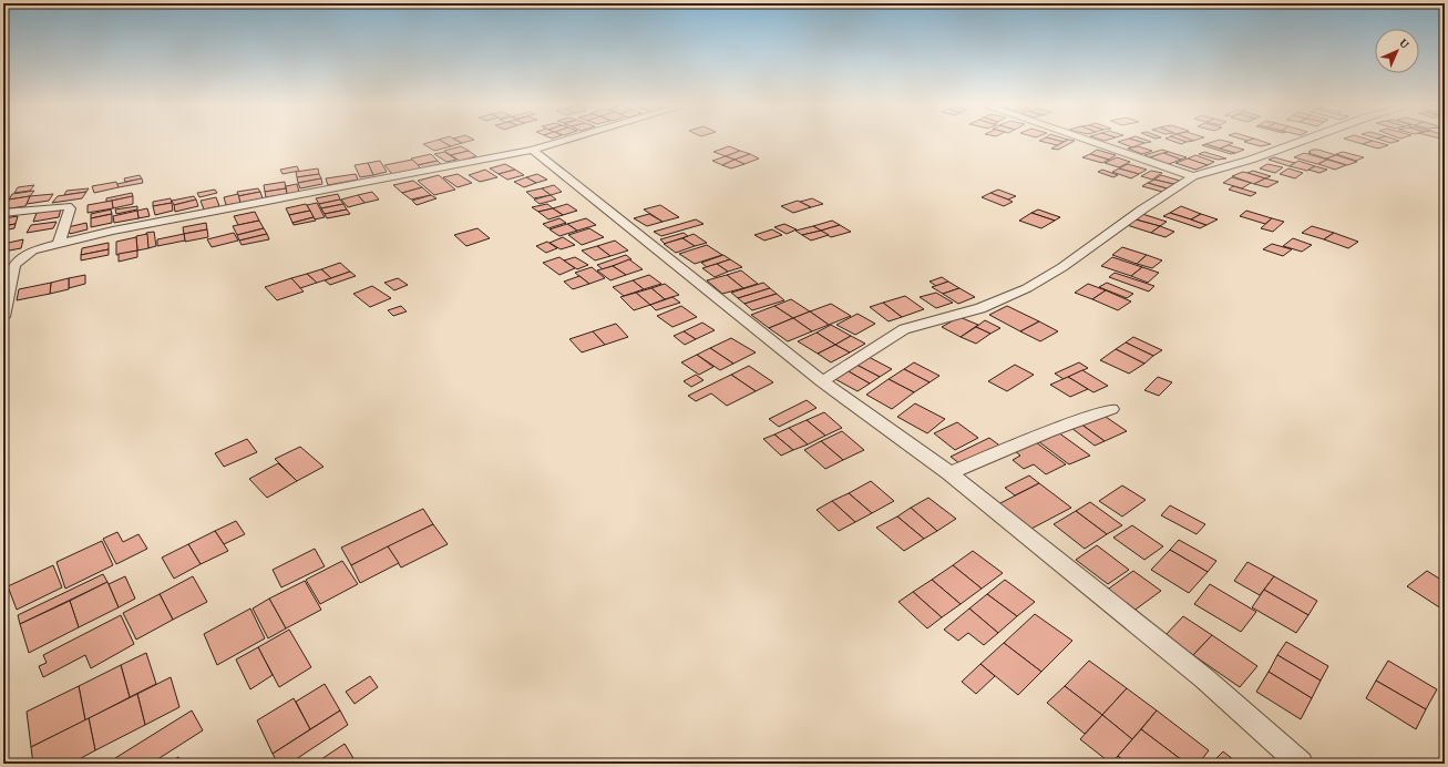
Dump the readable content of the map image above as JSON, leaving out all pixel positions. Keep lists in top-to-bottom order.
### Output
{
  "north": "top right"
}
